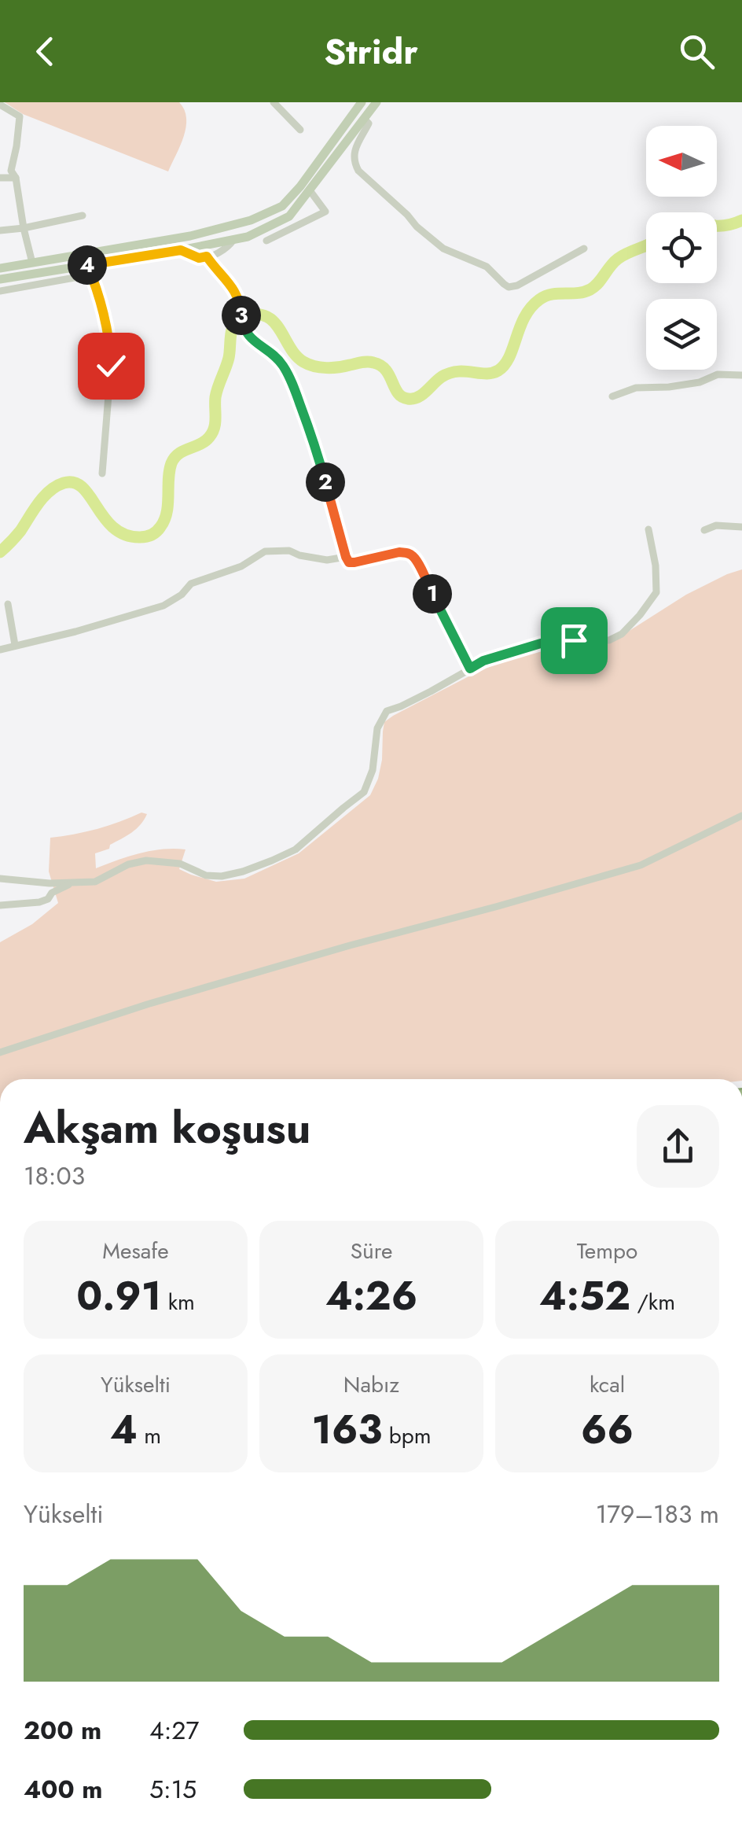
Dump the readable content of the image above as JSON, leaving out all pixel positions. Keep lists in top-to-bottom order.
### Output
{
  "north": "left",
  "page": {
    "header": "Stridr",
    "pins": [
      "4",
      "3",
      "2",
      "1"
    ],
    "heading": ["Akşam koşusu", "18:03"],
    "stats": [
      ["Mesafe", "0.91 km"],
      ["Süre", "4:26"],
      ["Tempo", "4:52 /km"],
      ["Yükselti", "4 m"],
      ["Nabız", "163 bpm"],
      ["kcal", "66"]
    ],
    "chart": ["Yükselti", "179–183 m"],
    "list": [
      {
        "name": "200 m",
        "note": "4:27"
      },
      {
        "name": "400 m",
        "note": "5:15"
      }
    ]
  }
}
